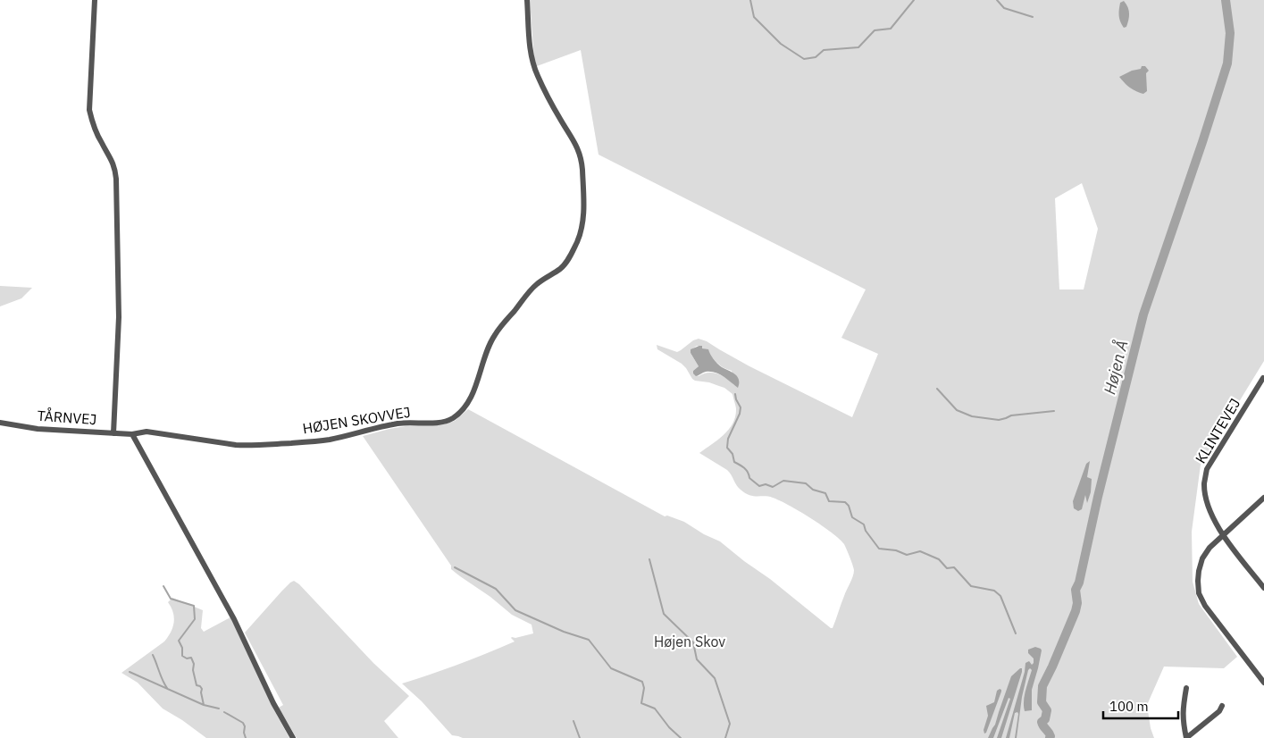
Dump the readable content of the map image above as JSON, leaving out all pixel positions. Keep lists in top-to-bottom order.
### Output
{
  "streets": {
    "street": ["TÅRNVEJ", "HØJEN SKOVVEJ", "KLINTEVEJ"]
  },
  "crossings": [
    ["TÅRNVEJ", "HØJEN SKOVVEJ"]
  ],
  "water": ["Højen Å"],
  "parks": ["Højen Skov"],
  "scale_bar": "100 m"
}
